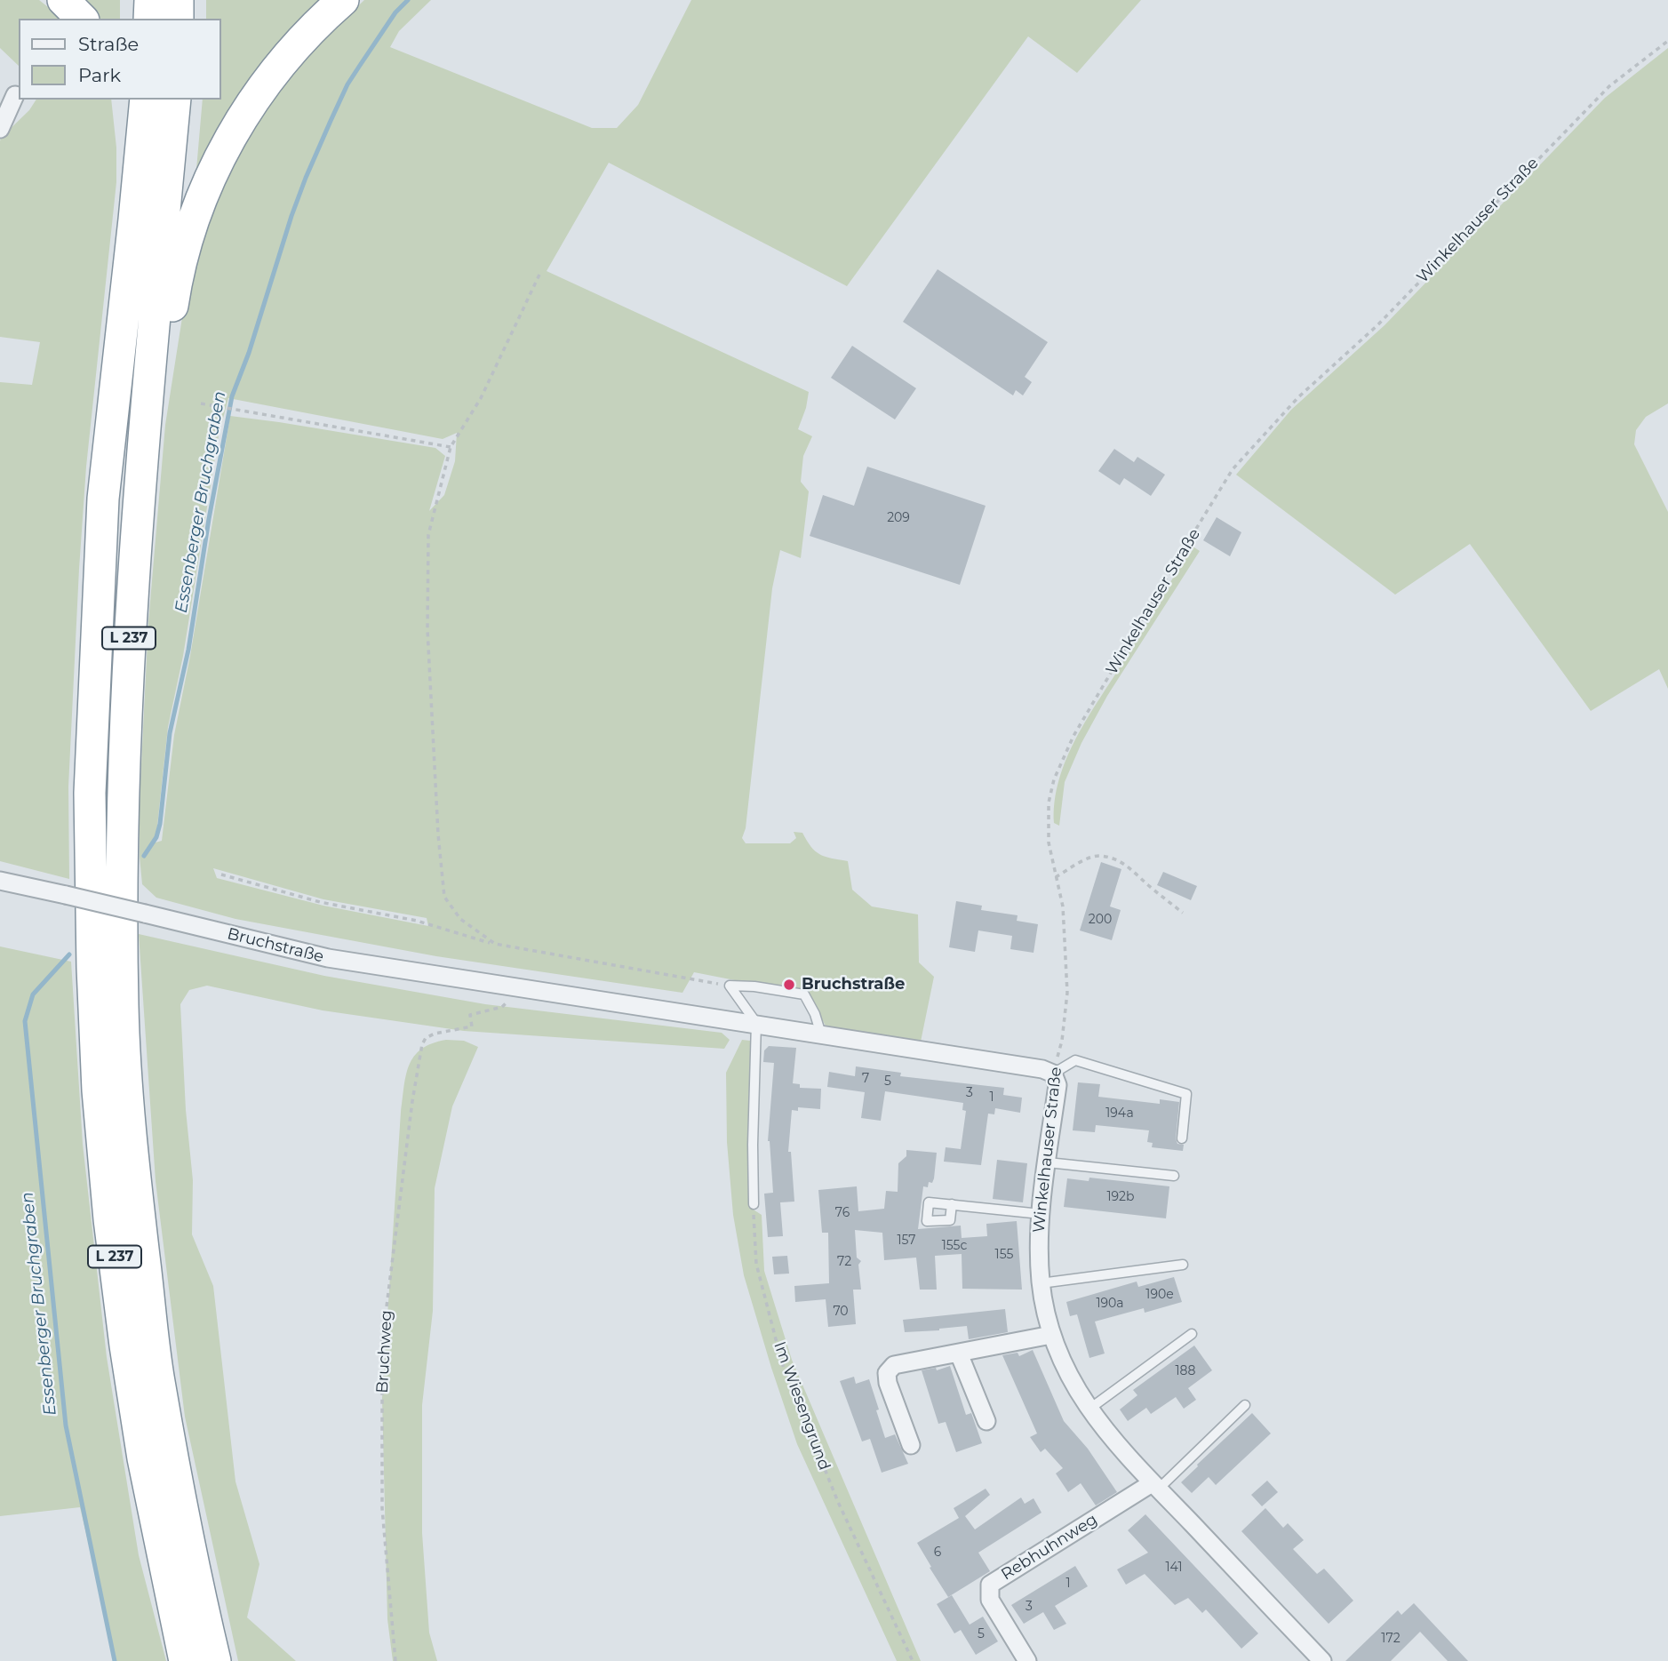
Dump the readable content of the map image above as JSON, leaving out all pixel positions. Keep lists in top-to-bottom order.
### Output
{
  "streets": {
    "highway": ["L 237"],
    "street": ["Winkelhauser Straße", "Bruchstraße", "Rebhuhnweg"],
    "path": ["Bruchweg", "Im Wiesengrund"]
  },
  "crossings": [
    ["Winkelhauser Straße", "Bruchstraße"],
    ["Winkelhauser Straße", "Rebhuhnweg"],
    ["Bruchstraße", "Bruchweg"]
  ],
  "water": ["Essenberger Bruchgraben"],
  "places": ["Bruchstraße"],
  "house_numbers": [
    "209",
    "200",
    "7",
    "5",
    "3",
    "1",
    "194a",
    "192b",
    "76",
    "157",
    "155c",
    "155",
    "72",
    "190e",
    "190a",
    "70",
    "188",
    "6",
    "141",
    "1",
    "3",
    "5",
    "172"
  ],
  "legend": ["Straße", "Park"]
}
